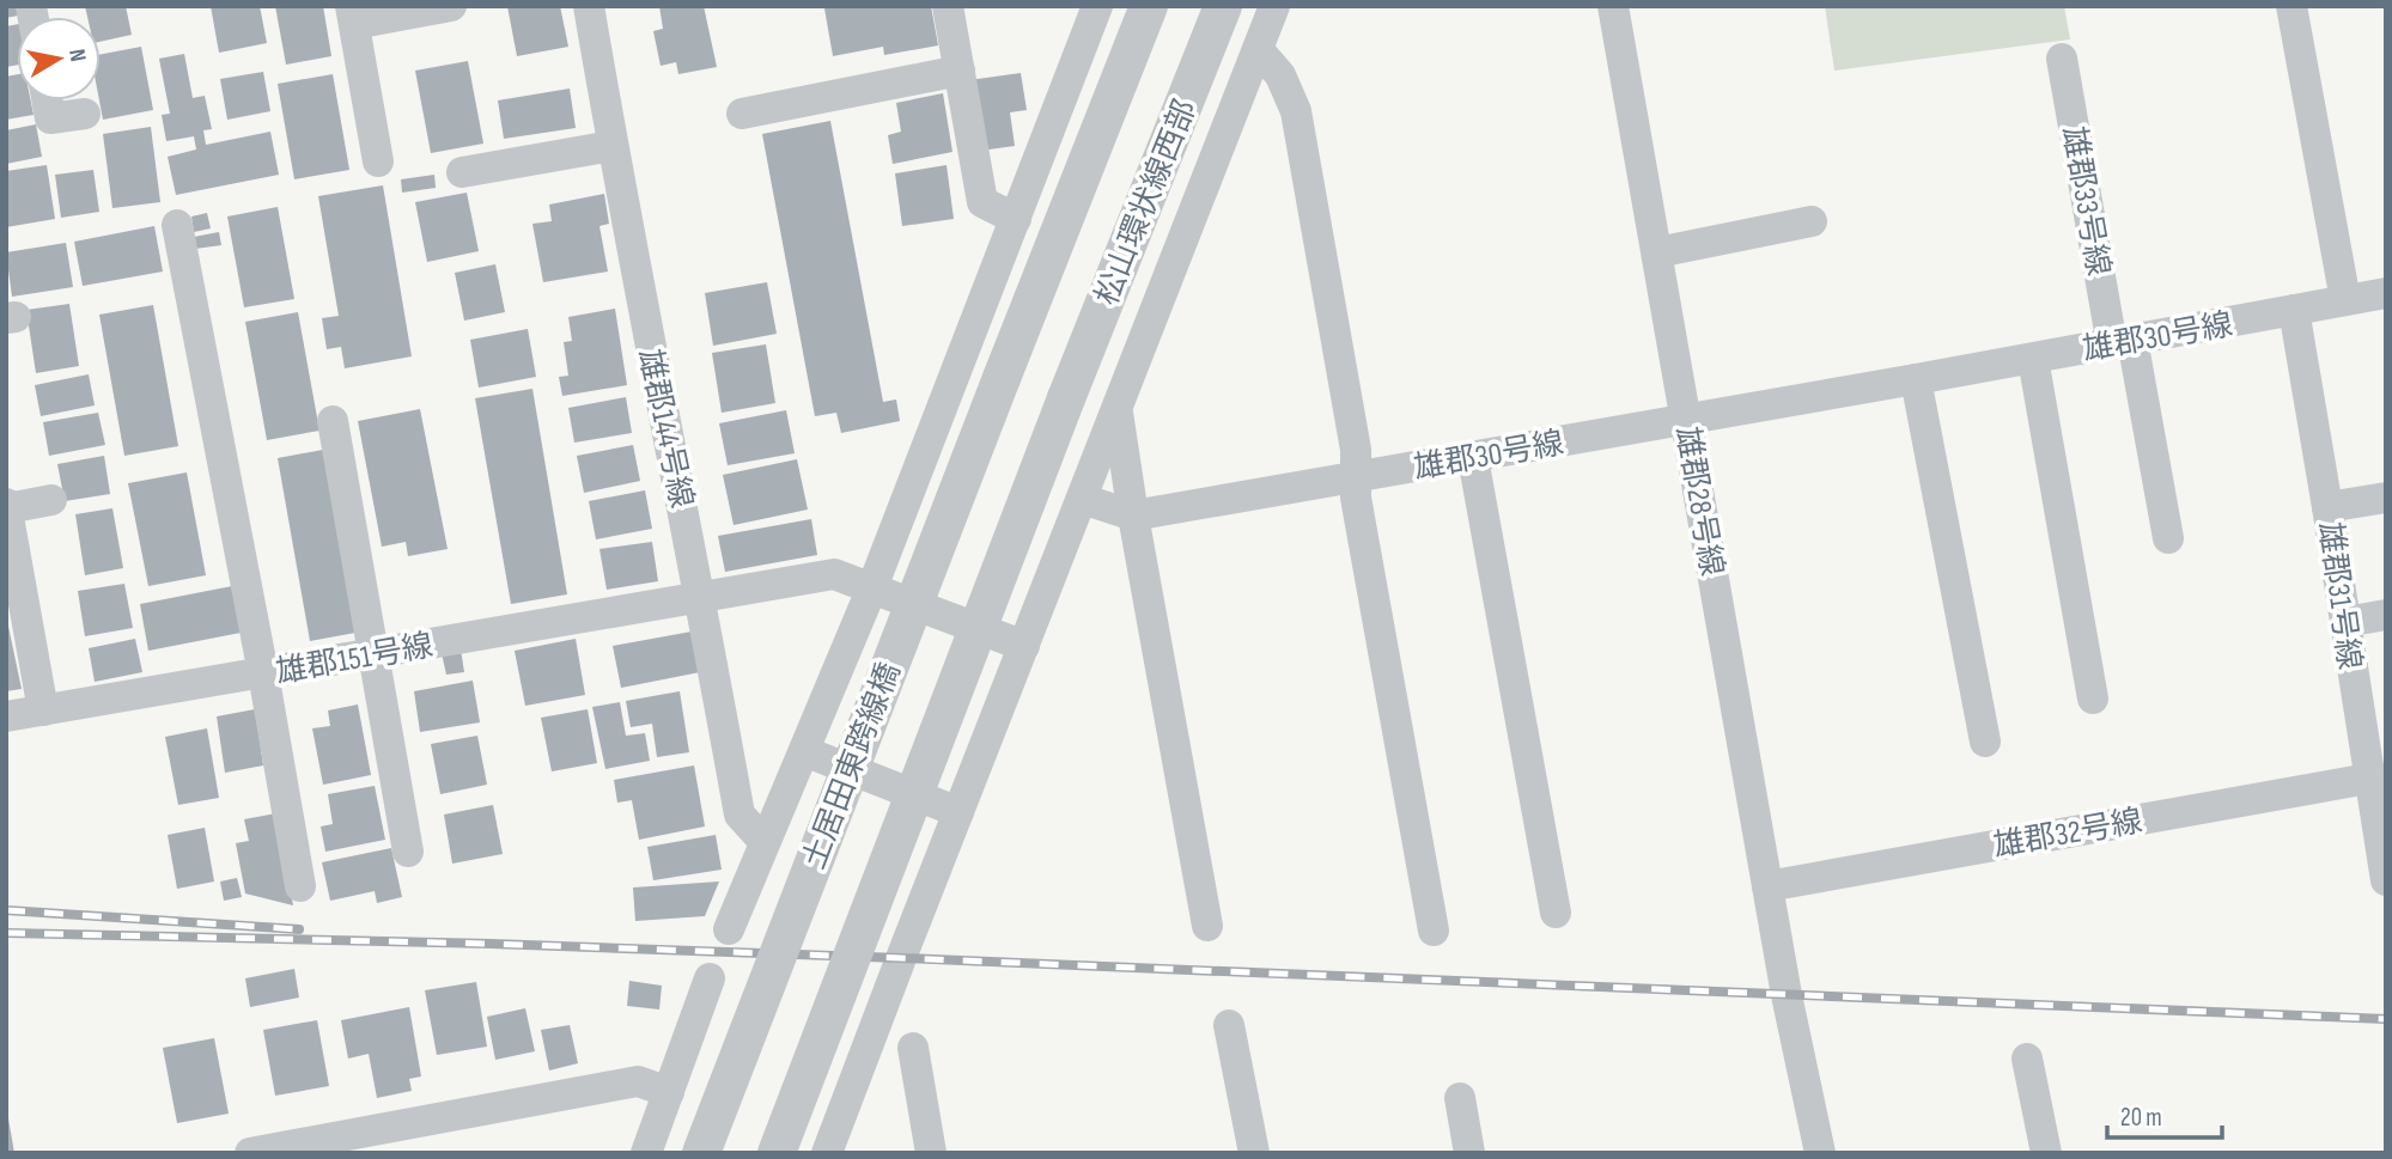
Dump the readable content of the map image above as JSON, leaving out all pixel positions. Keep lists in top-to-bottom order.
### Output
{
  "streets": {
    "street": [
      "雄郡33号線",
      "松山環状線西部",
      "雄郡30号線",
      "雄郡144号線",
      "雄郡28号線",
      "雄郡31号線",
      "雄郡151号線",
      "土居田東跨線橋",
      "雄郡32号線"
    ]
  },
  "crossings": [
    ["雄郡33号線", "雄郡30号線"],
    ["雄郡30号線", "雄郡28号線"],
    ["雄郡30号線", "雄郡31号線"],
    ["雄郡144号線", "雄郡151号線"],
    ["雄郡28号線", "雄郡32号線"],
    ["雄郡31号線", "雄郡32号線"]
  ],
  "scale_bar": "20 m",
  "north": "right"
}
